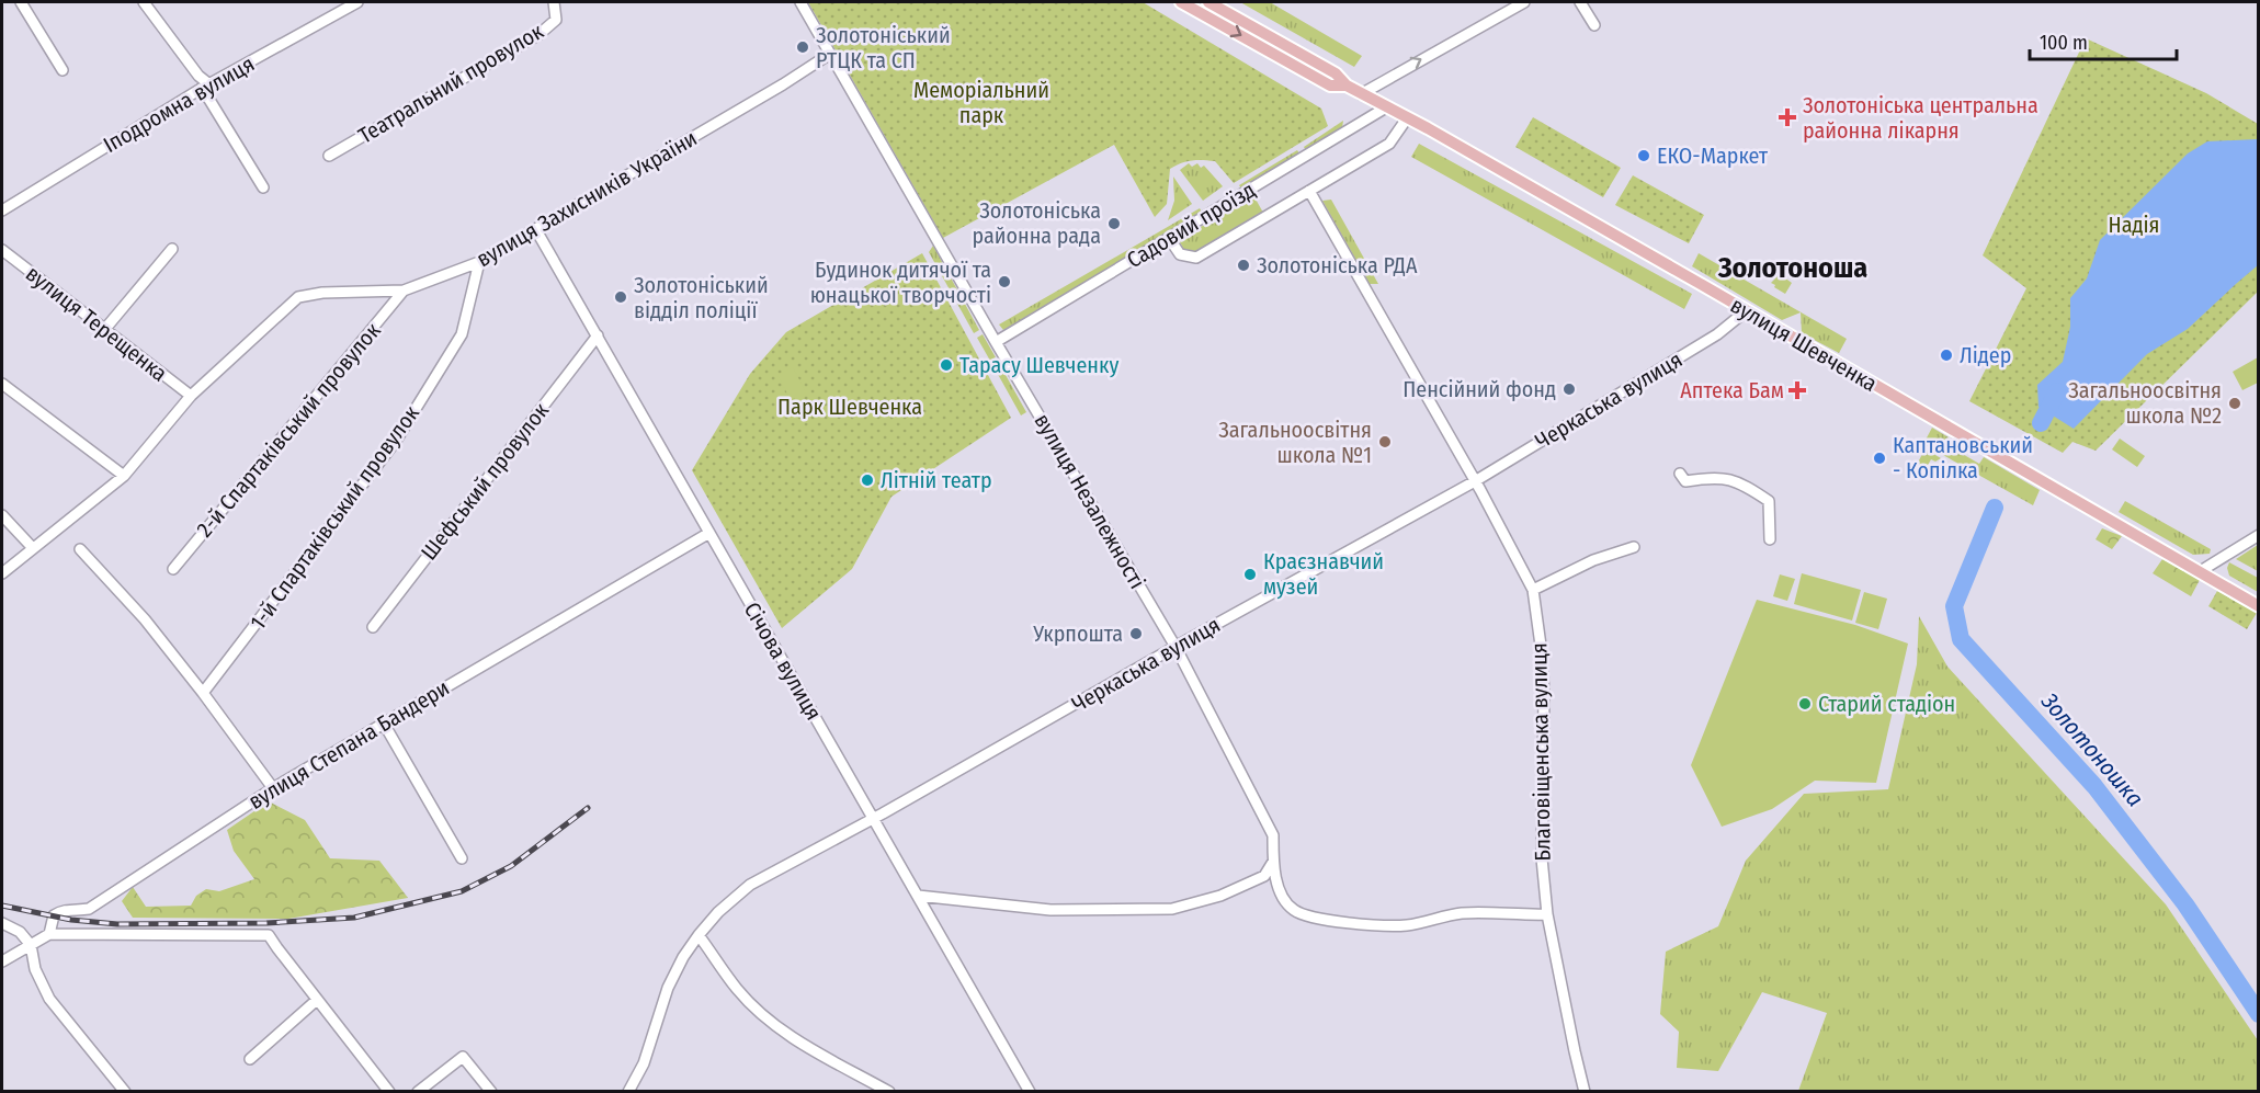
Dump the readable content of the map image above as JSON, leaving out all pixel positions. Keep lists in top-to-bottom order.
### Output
{
  "streets": {
    "main road": ["вулиця Шевченка"],
    "street": [
      "Театральний провулок",
      "Іподромна вулиця",
      "вулиця Захисників України",
      "Садовий проїзд",
      "вулиця Терещенка",
      "Черкаська вулиця",
      "2-й Спартаківський провулок",
      "Шефський провулок",
      "вулиця Незалежності",
      "1-й Спартаківський провулок",
      "Січова вулиця",
      "вулиця Степана Бандери",
      "Благовіщенська вулиця"
    ]
  },
  "crossings": [
    ["вулиця Захисників України", "вулиця Терещенка"],
    ["вулиця Захисників України", "2-й Спартаківський провулок"],
    ["вулиця Захисників України", "вулиця Незалежності"],
    ["вулиця Захисників України", "1-й Спартаківський провулок"],
    ["вулиця Захисників України", "Січова вулиця"],
    ["Садовий проїзд", "вулиця Шевченка"],
    ["Садовий проїзд", "вулиця Незалежності"],
    ["вулиця Шевченка", "Черкаська вулиця"],
    ["Черкаська вулиця", "вулиця Незалежності"],
    ["Черкаська вулиця", "Січова вулиця"],
    ["Черкаська вулиця", "Благовіщенська вулиця"],
    ["Шефський провулок", "Січова вулиця"],
    ["вулиця Незалежності", "Благовіщенська вулиця"],
    ["Січова вулиця", "вулиця Степана Бандери"]
  ],
  "districts": ["Золотоноша"],
  "water": ["Золотоношка"],
  "parks": ["Меморіальний парк", "Надія", "Парк Шевченка"],
  "places": {
    "other": [
      "Золотоніський РТЦК та СП",
      "ЕКО-Маркет",
      "Золотоніська районна рада",
      "Золотоніська РДА",
      "Будинок дитячої та юнацької творчості",
      "Золотоніський відділ поліції",
      "Лідер",
      "Тарасу Шевченку",
      "Пенсійний фонд",
      "Загальноосвітня школа №2",
      "Загальноосвітня школа №1",
      "Каптановський - Копілка",
      "Літній театр",
      "Краєзнавчий музей",
      "Укрпошта",
      "Старий стадіон"
    ],
    "health": ["Золотоніська центральна районна лікарня", "Аптека Бам"]
  },
  "scale_bar": "100 m"
}
